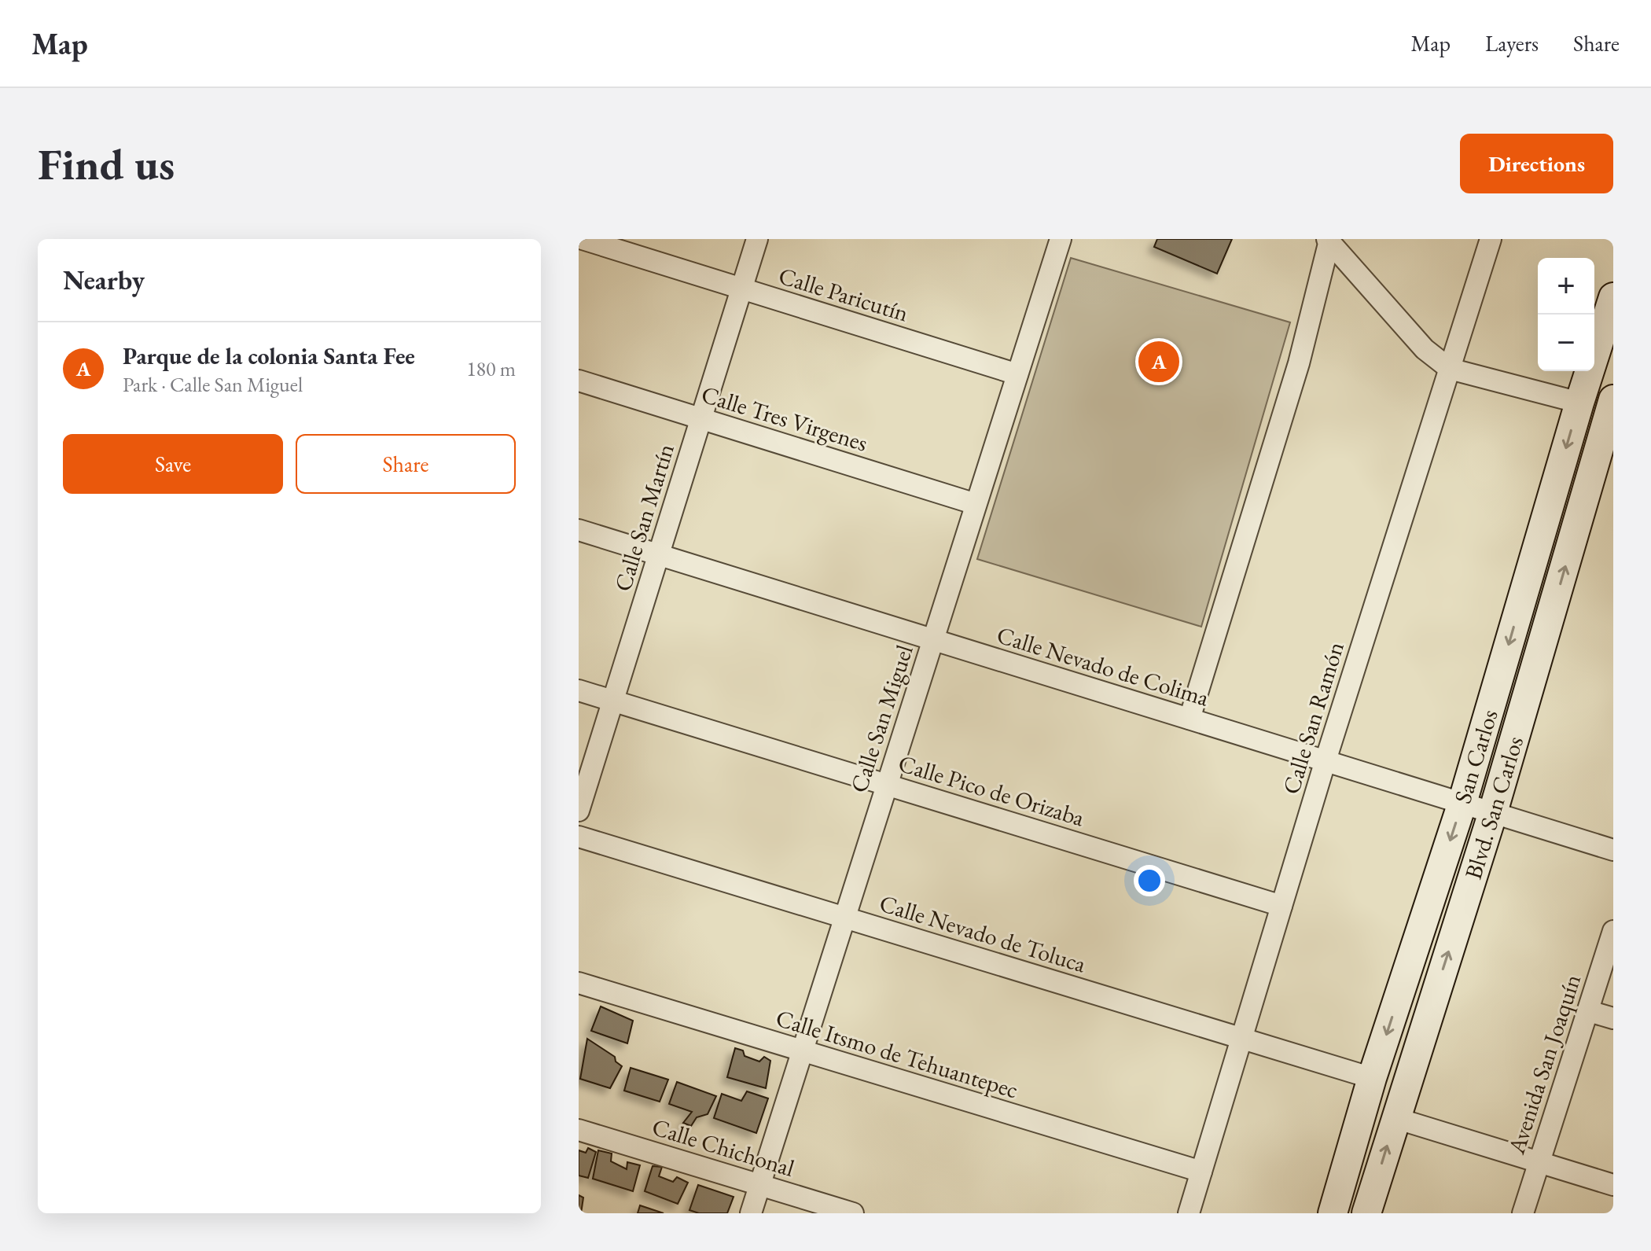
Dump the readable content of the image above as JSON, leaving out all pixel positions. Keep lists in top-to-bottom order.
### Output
{
  "streets": {
    "main road": ["San Carlos", "Blvd. San Carlos"],
    "street": [
      "Calle Paricutín",
      "Calle Tres Virgenes",
      "Calle San Martín",
      "Calle Nevado de Colima",
      "Calle San Ramón",
      "Calle San Miguel",
      "Calle Pico de Orizaba",
      "Calle Nevado de Toluca",
      "Calle Itsmo de Tehuantepec",
      "Avenida San Joaquín",
      "Calle Chichonal"
    ]
  },
  "crossings": [
    ["Calle Paricutín", "Calle San Martín"],
    ["Calle Paricutín", "Calle San Miguel"],
    ["Calle Tres Virgenes", "Calle San Martín"],
    ["Calle Tres Virgenes", "Calle San Miguel"],
    ["Calle San Martín", "Calle Nevado de Colima"],
    ["Calle San Martín", "Calle Pico de Orizaba"],
    ["Calle Nevado de Colima", "Calle San Ramón"],
    ["Calle Nevado de Colima", "Calle San Miguel"],
    ["Calle Nevado de Colima", "San Carlos"],
    ["Calle Nevado de Colima", "Blvd. San Carlos"],
    ["Calle San Ramón", "Calle Pico de Orizaba"],
    ["Calle San Ramón", "Calle Nevado de Toluca"],
    ["Calle San Ramón", "Calle Itsmo de Tehuantepec"],
    ["Calle San Miguel", "Calle Pico de Orizaba"],
    ["Calle San Miguel", "Calle Nevado de Toluca"],
    ["Calle San Miguel", "Calle Itsmo de Tehuantepec"],
    ["Calle San Miguel", "Calle Chichonal"],
    ["San Carlos", "Calle Nevado de Toluca"]
  ],
  "one_way": ["San Carlos", "Blvd. San Carlos"],
  "page": {
    "header": "Map",
    "nav": ["Map", "Layers", "Share"],
    "buttons": [
      "Directions",
      ["Save", "Share"]
    ],
    "title": "Find us",
    "heading": "Nearby",
    "map_buttons": ["+", "−"],
    "list": [
      {
        "mark": "A",
        "name": "Parque de la colonia Santa Fee",
        "note": "Park · Calle San Miguel",
        "value": "180 m"
      }
    ],
    "pins": "A"
  }
}
